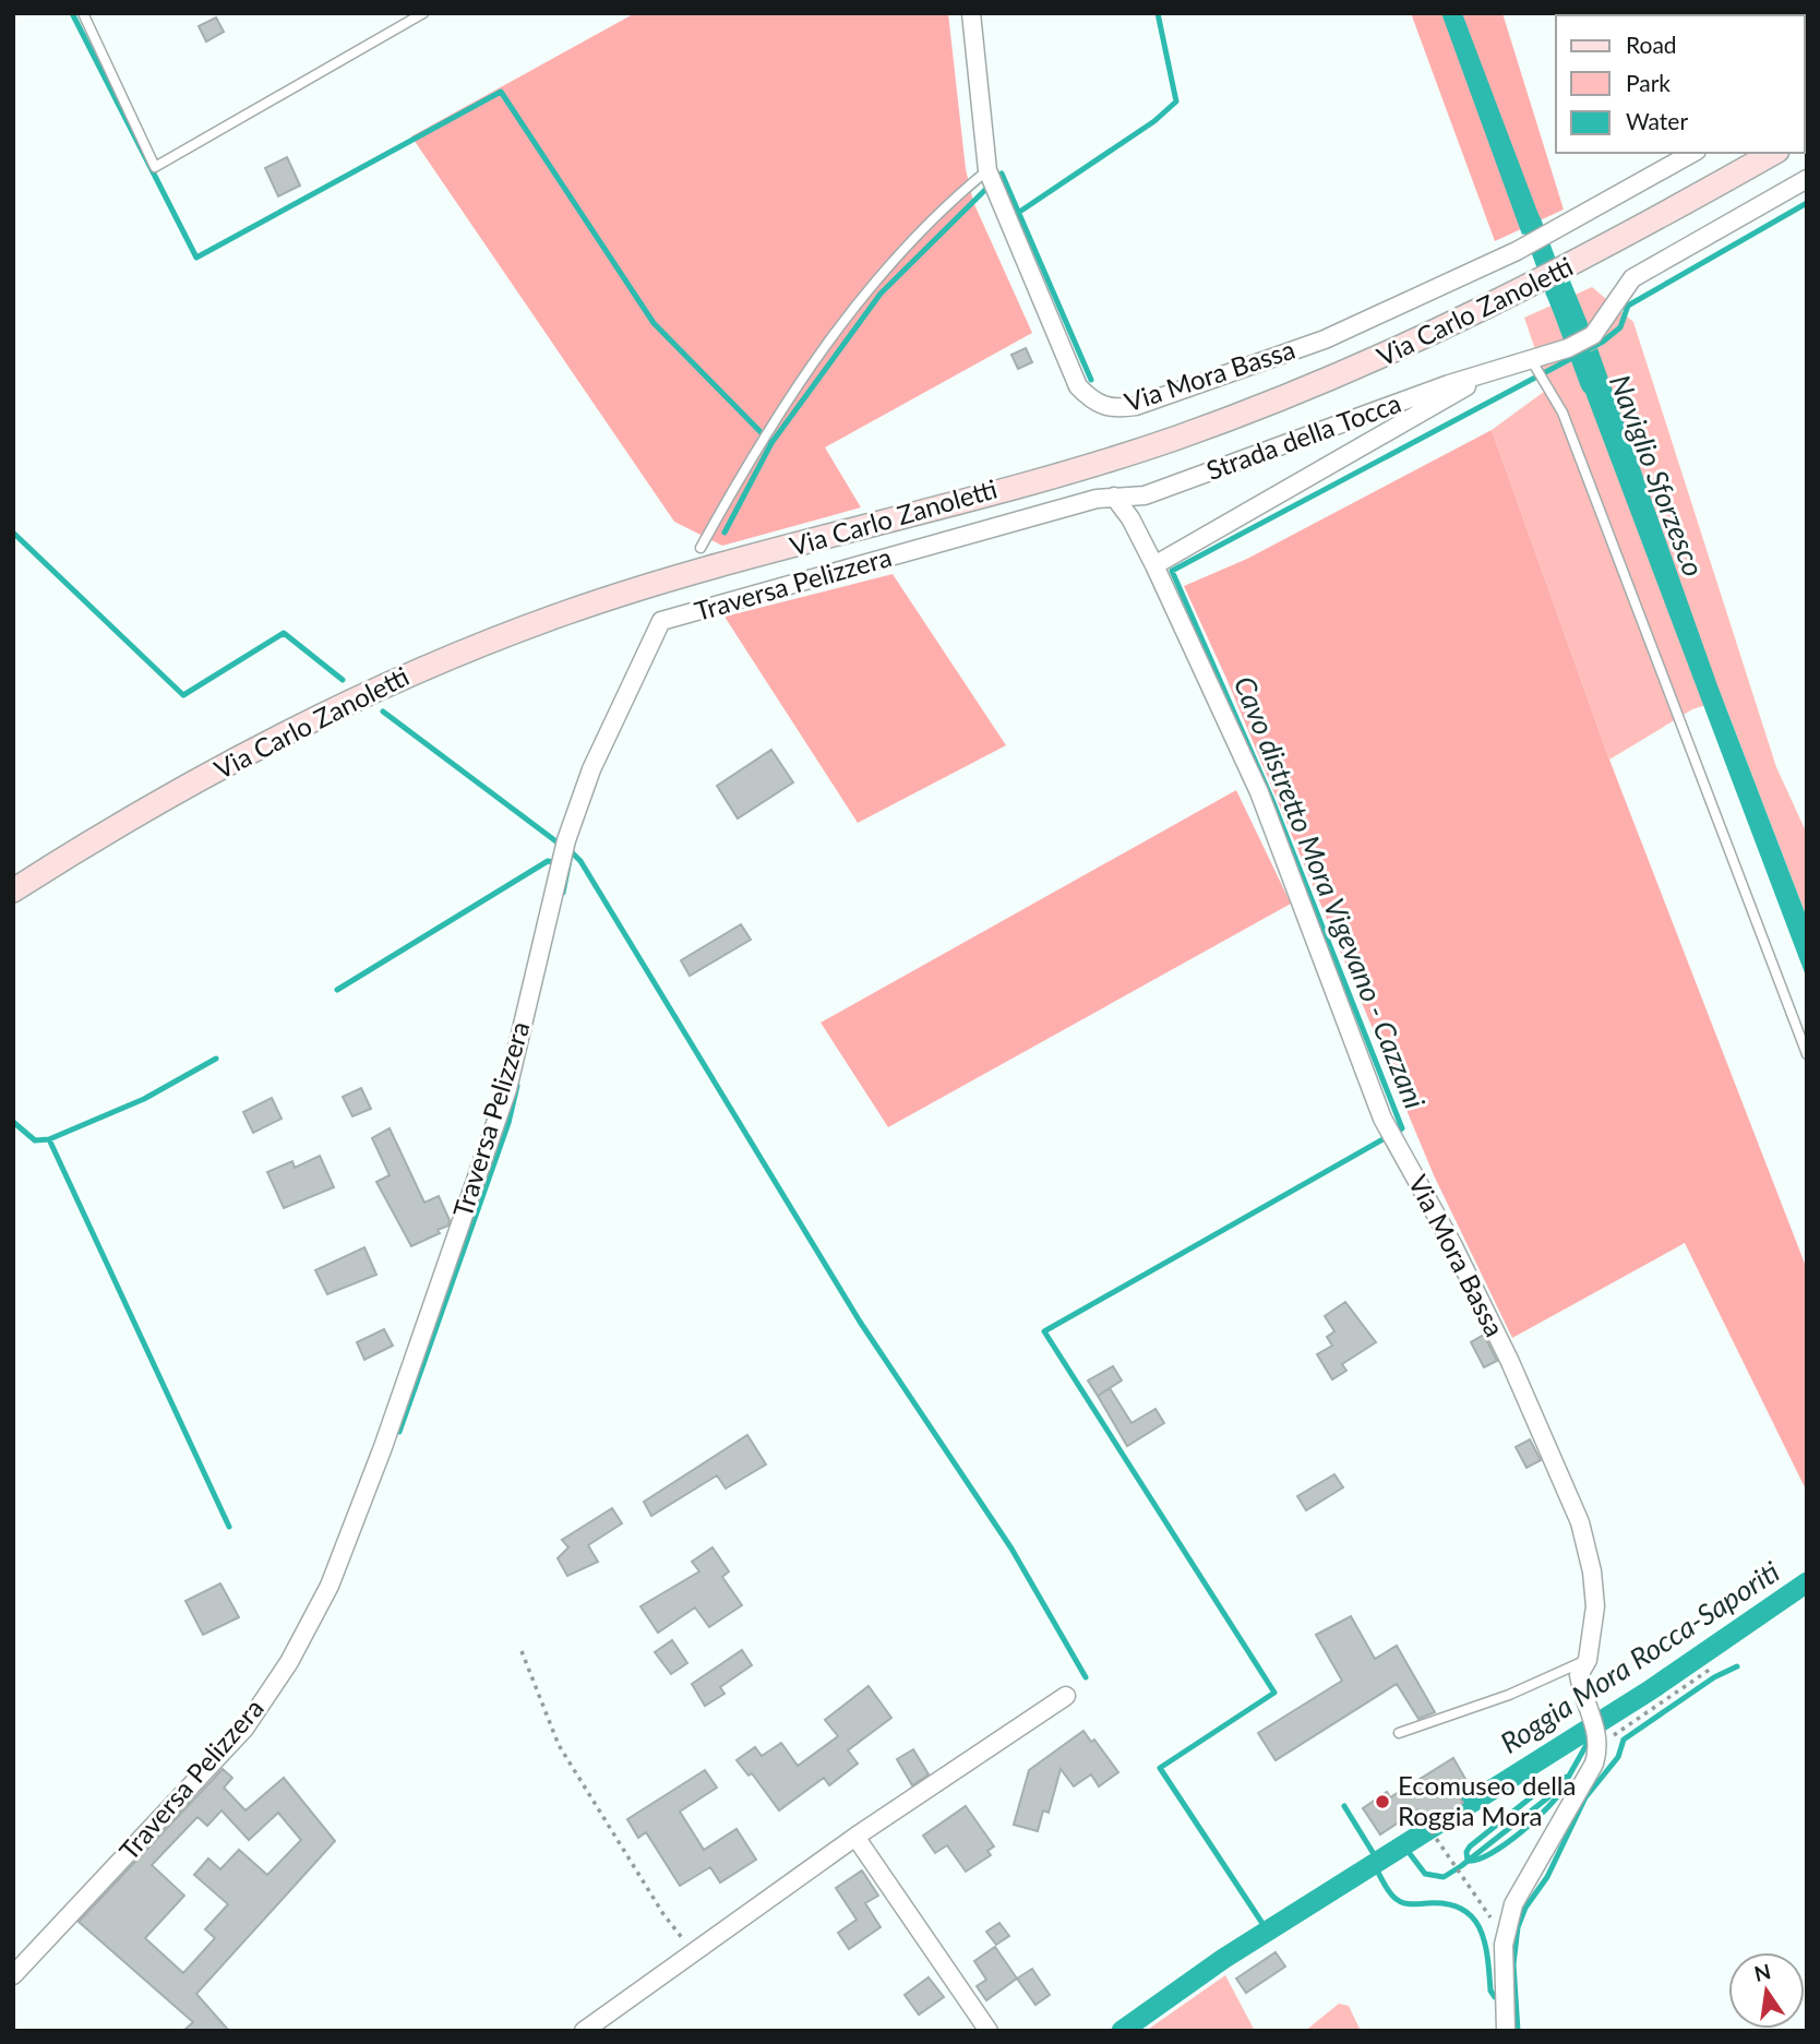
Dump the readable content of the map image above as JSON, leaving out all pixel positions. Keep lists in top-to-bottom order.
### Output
{
  "streets": {
    "main road": ["Via Carlo Zanoletti"],
    "street": ["Via Mora Bassa", "Strada della Tocca", "Traversa Pelizzera"]
  },
  "crossings": [
    ["Via Mora Bassa", "Strada della Tocca"],
    ["Via Mora Bassa", "Traversa Pelizzera"],
    ["Strada della Tocca", "Traversa Pelizzera"]
  ],
  "water": ["Naviglio Sforzesco", "Cavo distretto Mora Vigevano - Cazzani", "Roggia Mora Rocca-Saporiti"],
  "places": ["Ecomuseo della Roggia Mora"],
  "legend": ["Road", "Park", "Water"],
  "north": "top"
}
